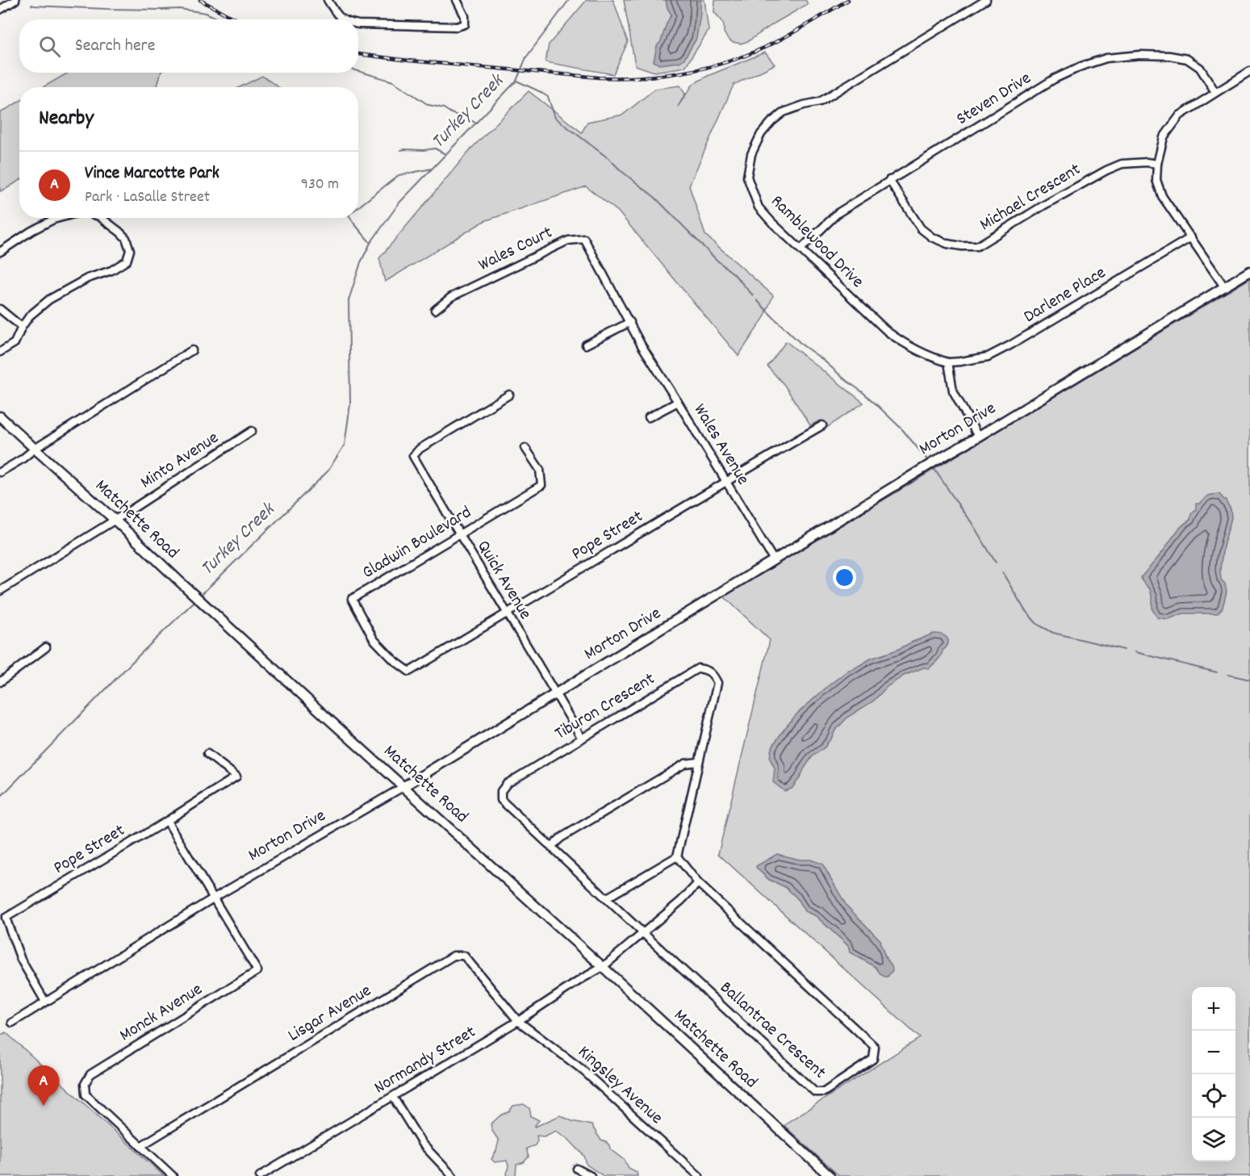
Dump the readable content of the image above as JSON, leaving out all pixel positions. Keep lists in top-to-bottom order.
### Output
{
  "streets": {
    "street": [
      "Steven Drive",
      "Michael Crescent",
      "Ramblewood Drive",
      "Wales Court",
      "Darlene Place",
      "Morton Drive",
      "Wales Avenue",
      "Minto Avenue",
      "Matchette Road",
      "Pope Street",
      "Gladwin Boulevard",
      "Quick Avenue",
      "Tiburon Crescent",
      "Monck Avenue",
      "Lisgar Avenue",
      "Ballantrae Crescent",
      "Normandy Street",
      "Kingsley Avenue"
    ]
  },
  "crossings": [
    ["Steven Drive", "Michael Crescent"],
    ["Steven Drive", "Ramblewood Drive"],
    ["Ramblewood Drive", "Darlene Place"],
    ["Wales Court", "Wales Avenue"],
    ["Morton Drive", "Wales Avenue"],
    ["Morton Drive", "Matchette Road"],
    ["Morton Drive", "Pope Street"],
    ["Morton Drive", "Quick Avenue"],
    ["Morton Drive", "Monck Avenue"],
    ["Wales Avenue", "Pope Street"],
    ["Minto Avenue", "Matchette Road"],
    ["Matchette Road", "Normandy Street"],
    ["Pope Street", "Gladwin Boulevard"],
    ["Pope Street", "Quick Avenue"],
    ["Gladwin Boulevard", "Quick Avenue"],
    ["Quick Avenue", "Tiburon Crescent"],
    ["Tiburon Crescent", "Ballantrae Crescent"],
    ["Tiburon Crescent", "Normandy Street"],
    ["Monck Avenue", "Lisgar Avenue"],
    ["Lisgar Avenue", "Normandy Street"],
    ["Lisgar Avenue", "Kingsley Avenue"],
    ["Ballantrae Crescent", "Normandy Street"],
    ["Normandy Street", "Kingsley Avenue"]
  ],
  "water": ["Turkey Creek"],
  "page": {
    "search": "Search here",
    "heading": "Nearby",
    "list": [
      {
        "mark": "A",
        "name": "Vince Marcotte Park",
        "note": "Park · LaSalle Street",
        "value": "930 m"
      }
    ],
    "map_buttons": ["+", "−"],
    "pins": "A"
  }
}
